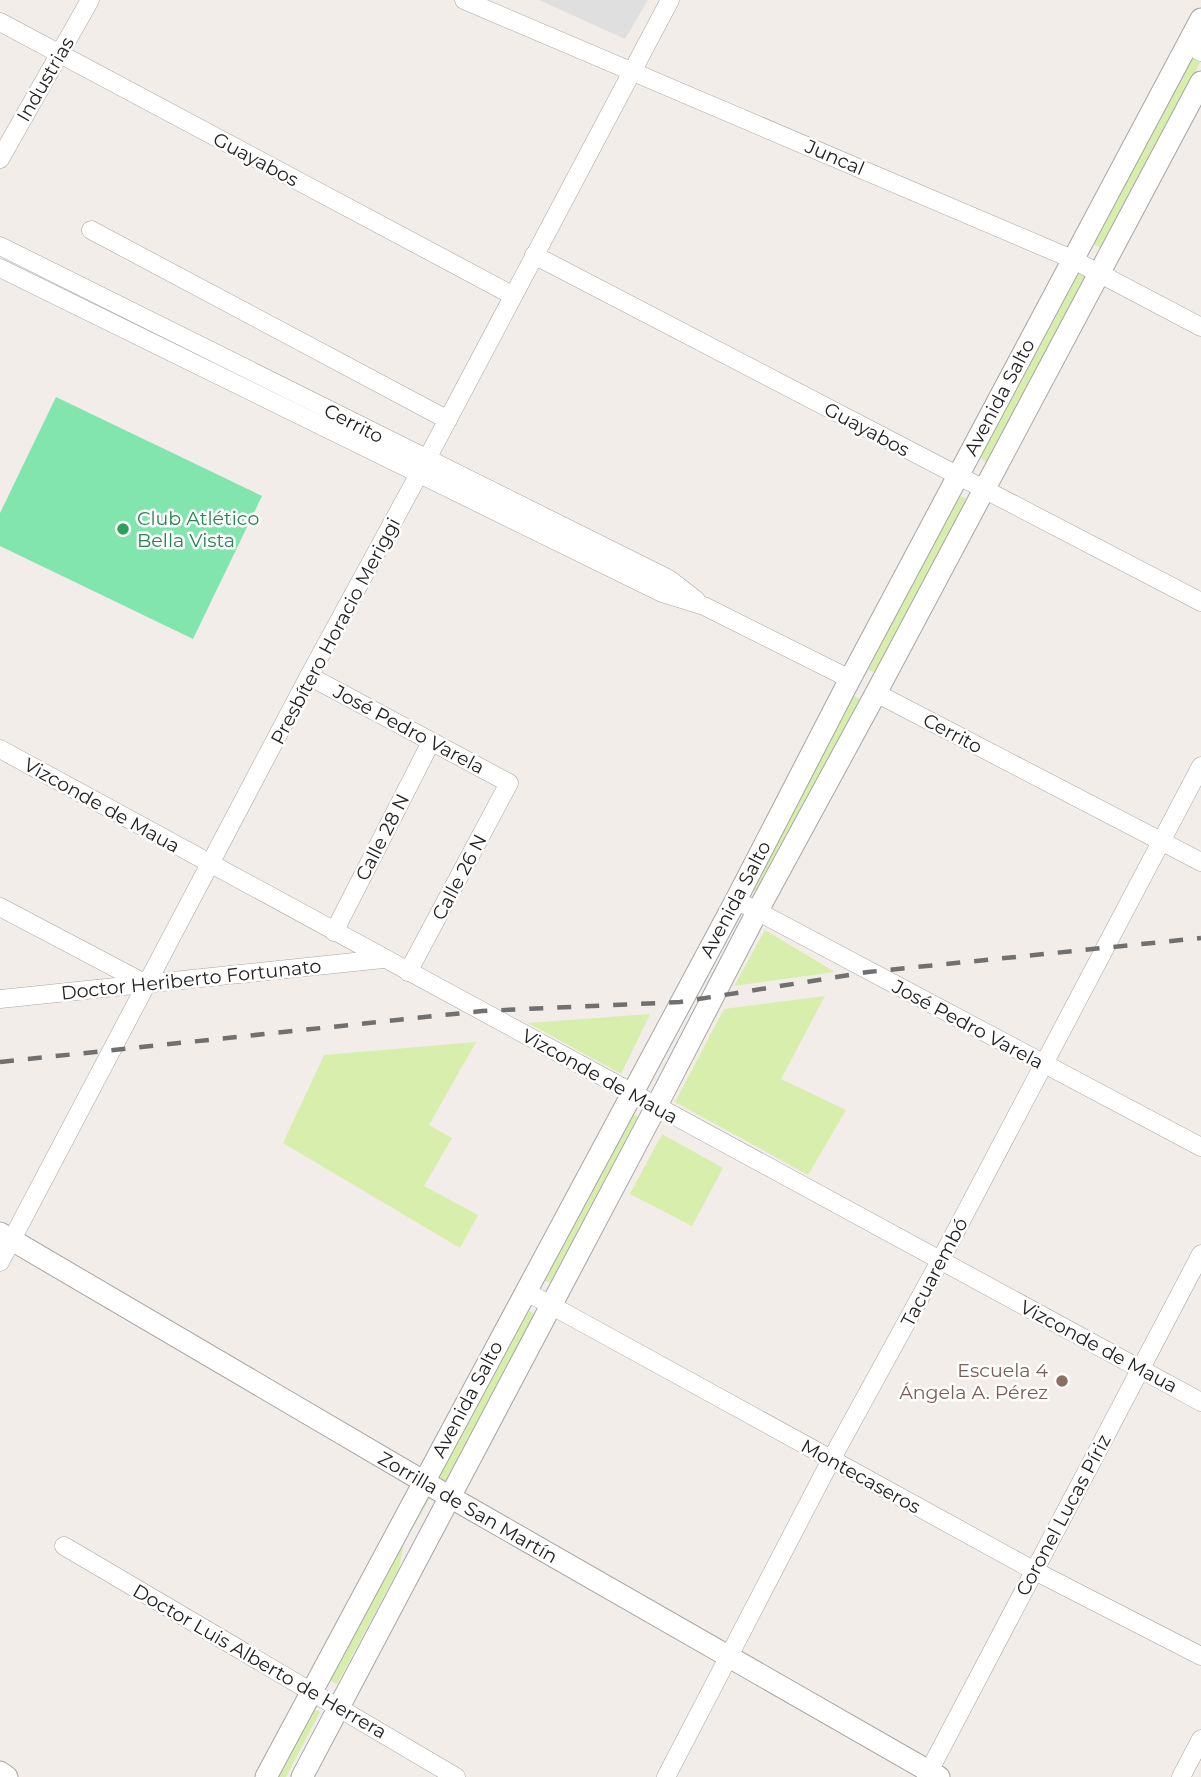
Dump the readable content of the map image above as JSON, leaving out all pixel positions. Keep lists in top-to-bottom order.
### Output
{
  "streets": {
    "street": [
      "Industrias",
      "Juncal",
      "Guayabos",
      "Avenida Salto",
      "Cerrito",
      "Presbítero Horacio Meriggi",
      "José Pedro Varela",
      "Vizconde de Maua",
      "Calle 28 N",
      "Calle 26 N",
      "Doctor Heriberto Fortunato",
      "Tacuarembó",
      "Montecaseros",
      "Zorrilla de San Martín",
      "Coronel Lucas Píriz",
      "Doctor Luis Alberto de Herrera"
    ]
  },
  "crossings": [
    ["Industrias", "Guayabos"],
    ["Juncal", "Avenida Salto"],
    ["Juncal", "Presbítero Horacio Meriggi"],
    ["Guayabos", "Avenida Salto"],
    ["Guayabos", "Presbítero Horacio Meriggi"],
    ["Avenida Salto", "Cerrito"],
    ["Avenida Salto", "José Pedro Varela"],
    ["Avenida Salto", "Vizconde de Maua"],
    ["Avenida Salto", "Montecaseros"],
    ["Avenida Salto", "Zorrilla de San Martín"],
    ["Avenida Salto", "Doctor Luis Alberto de Herrera"],
    ["Cerrito", "Presbítero Horacio Meriggi"],
    ["Cerrito", "Tacuarembó"],
    ["Presbítero Horacio Meriggi", "José Pedro Varela"],
    ["Presbítero Horacio Meriggi", "Vizconde de Maua"],
    ["Presbítero Horacio Meriggi", "Doctor Heriberto Fortunato"],
    ["Presbítero Horacio Meriggi", "Zorrilla de San Martín"],
    ["José Pedro Varela", "Calle 28 N"],
    ["José Pedro Varela", "Calle 26 N"],
    ["José Pedro Varela", "Tacuarembó"],
    ["Vizconde de Maua", "Calle 28 N"],
    ["Vizconde de Maua", "Calle 26 N"],
    ["Vizconde de Maua", "Doctor Heriberto Fortunato"],
    ["Vizconde de Maua", "Tacuarembó"],
    ["Vizconde de Maua", "Coronel Lucas Píriz"],
    ["Tacuarembó", "Montecaseros"],
    ["Tacuarembó", "Zorrilla de San Martín"],
    ["Montecaseros", "Coronel Lucas Píriz"],
    ["Zorrilla de San Martín", "Coronel Lucas Píriz"]
  ],
  "places": ["Club Atlético Bella Vista", "Escuela 4 Ángela A. Pérez"]
}
